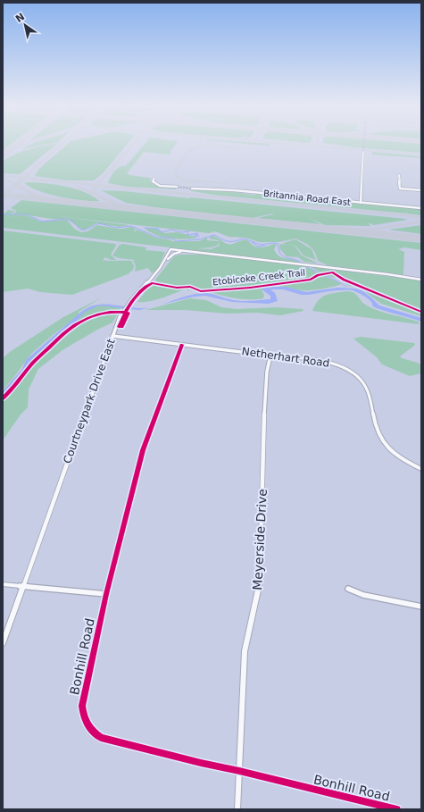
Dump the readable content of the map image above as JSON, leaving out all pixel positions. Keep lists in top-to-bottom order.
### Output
{
  "streets": {
    "street": [
      "Britannia Road East",
      "Netherhart Road",
      "Courtneypark Drive East",
      "Meyerside Drive",
      "Bonhill Road"
    ],
    "cycle path": ["Etobicoke Creek Trail"]
  },
  "crossings": [
    ["Netherhart Road", "Courtneypark Drive East"],
    ["Netherhart Road", "Meyerside Drive"],
    ["Netherhart Road", "Bonhill Road"],
    ["Meyerside Drive", "Bonhill Road"]
  ],
  "north": "top left"
}
